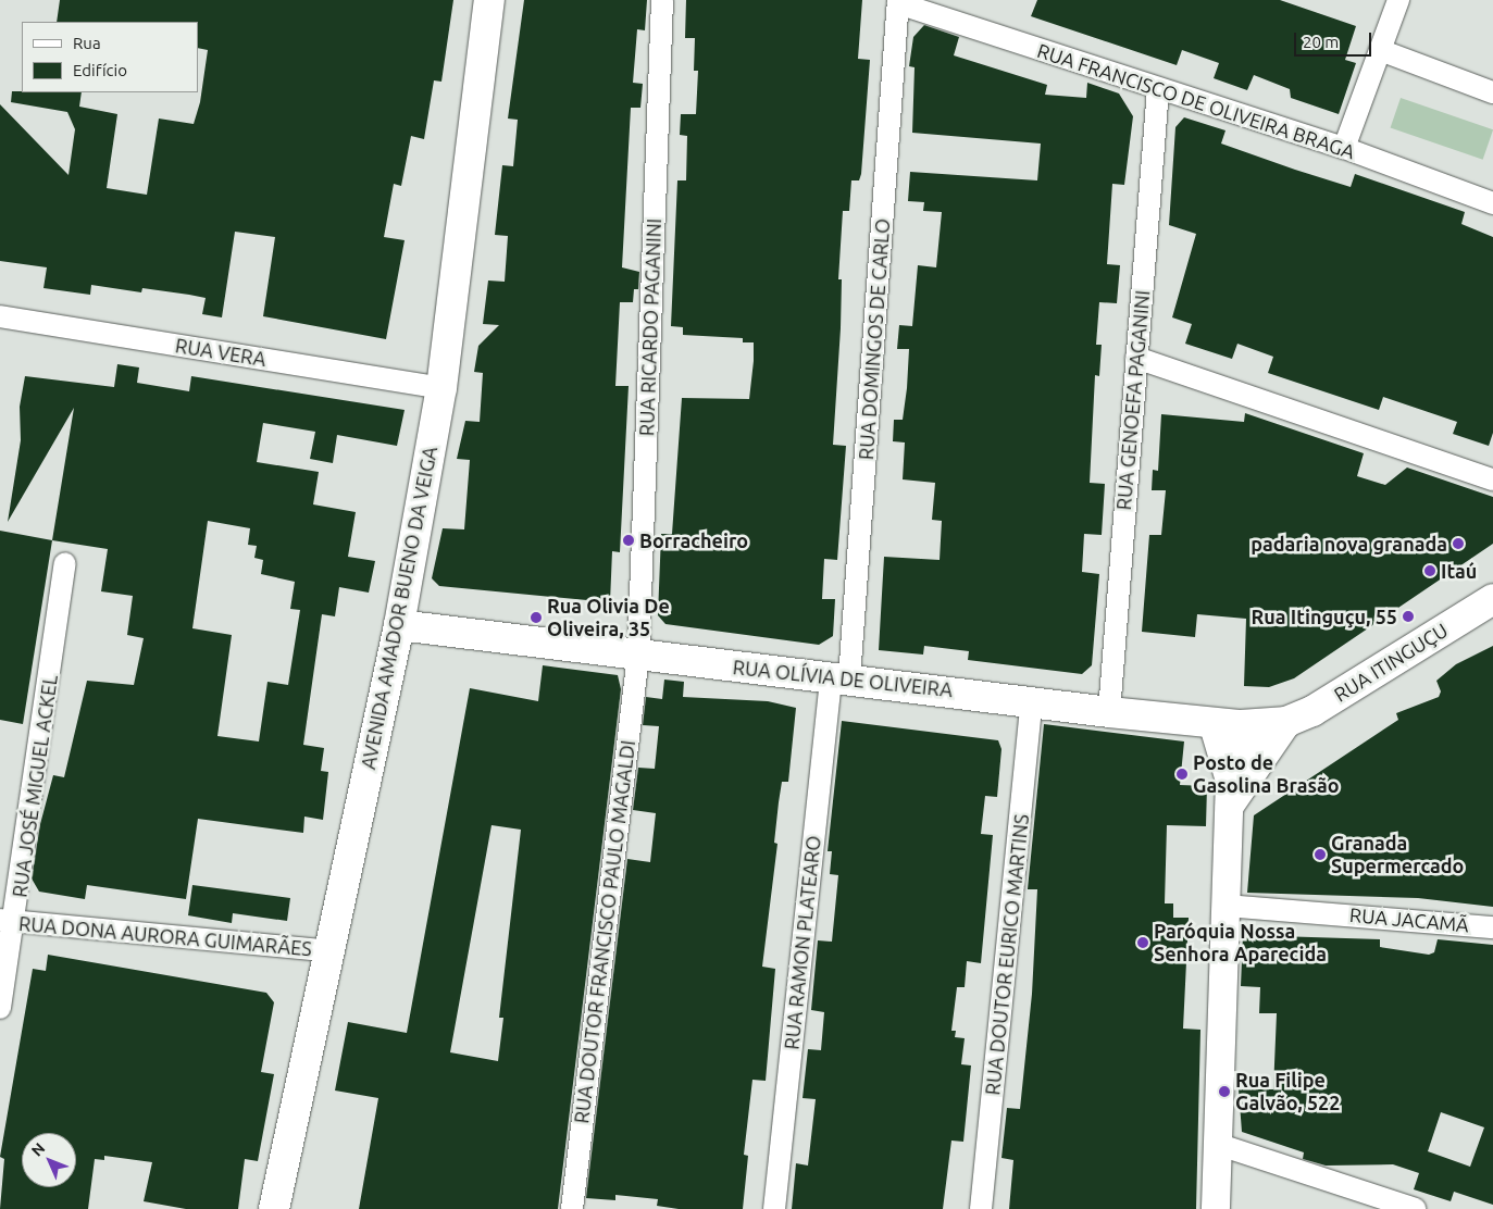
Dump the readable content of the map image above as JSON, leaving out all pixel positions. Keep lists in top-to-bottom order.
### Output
{
  "streets": {
    "main road": ["AVENIDA AMADOR BUENO DA VEIGA", "RUA ITINGUÇU", "RUA OLÍVIA DE OLIVEIRA"],
    "street": [
      "RUA FRANCISCO DE OLIVEIRA BRAGA",
      "RUA RICARDO PAGANINI",
      "RUA DOMINGOS DE CARLO",
      "RUA VERA",
      "RUA GENOEFA PAGANINI",
      "RUA JOSÉ MIGUEL ACKEL",
      "RUA JACAMÃ",
      "RUA DOUTOR FRANCISCO PAULO MAGALDI",
      "RUA DONA AURORA GUIMARÃES",
      "RUA RAMON PLATEARO",
      "RUA DOUTOR EURICO MARTINS"
    ]
  },
  "crossings": [
    ["RUA FRANCISCO DE OLIVEIRA BRAGA", "RUA DOMINGOS DE CARLO"],
    ["RUA FRANCISCO DE OLIVEIRA BRAGA", "RUA GENOEFA PAGANINI"],
    ["RUA RICARDO PAGANINI", "RUA OLÍVIA DE OLIVEIRA"],
    ["RUA RICARDO PAGANINI", "RUA DOUTOR FRANCISCO PAULO MAGALDI"],
    ["RUA DOMINGOS DE CARLO", "RUA OLÍVIA DE OLIVEIRA"],
    ["RUA DOMINGOS DE CARLO", "RUA RAMON PLATEARO"],
    ["RUA VERA", "AVENIDA AMADOR BUENO DA VEIGA"],
    ["RUA GENOEFA PAGANINI", "RUA OLÍVIA DE OLIVEIRA"],
    ["AVENIDA AMADOR BUENO DA VEIGA", "RUA OLÍVIA DE OLIVEIRA"],
    ["AVENIDA AMADOR BUENO DA VEIGA", "RUA DONA AURORA GUIMARÃES"],
    ["RUA ITINGUÇU", "RUA OLÍVIA DE OLIVEIRA"],
    ["RUA OLÍVIA DE OLIVEIRA", "RUA DOUTOR FRANCISCO PAULO MAGALDI"],
    ["RUA OLÍVIA DE OLIVEIRA", "RUA RAMON PLATEARO"],
    ["RUA OLÍVIA DE OLIVEIRA", "RUA DOUTOR EURICO MARTINS"],
    ["RUA JOSÉ MIGUEL ACKEL", "RUA DONA AURORA GUIMARÃES"]
  ],
  "places": [
    "Borracheiro",
    "padaria nova granada",
    "Itaú",
    "Rua Itinguçu, 55",
    "Rua Olivia De Oliveira, 35",
    "Posto de Gasolina Brasão",
    "Granada Supermercado",
    "Paróquia Nossa Senhora Aparecida",
    "Rua Filipe Galvão, 522"
  ],
  "legend": ["Rua", "Edifício"],
  "scale_bar": "20 m",
  "north": "top left"
}
